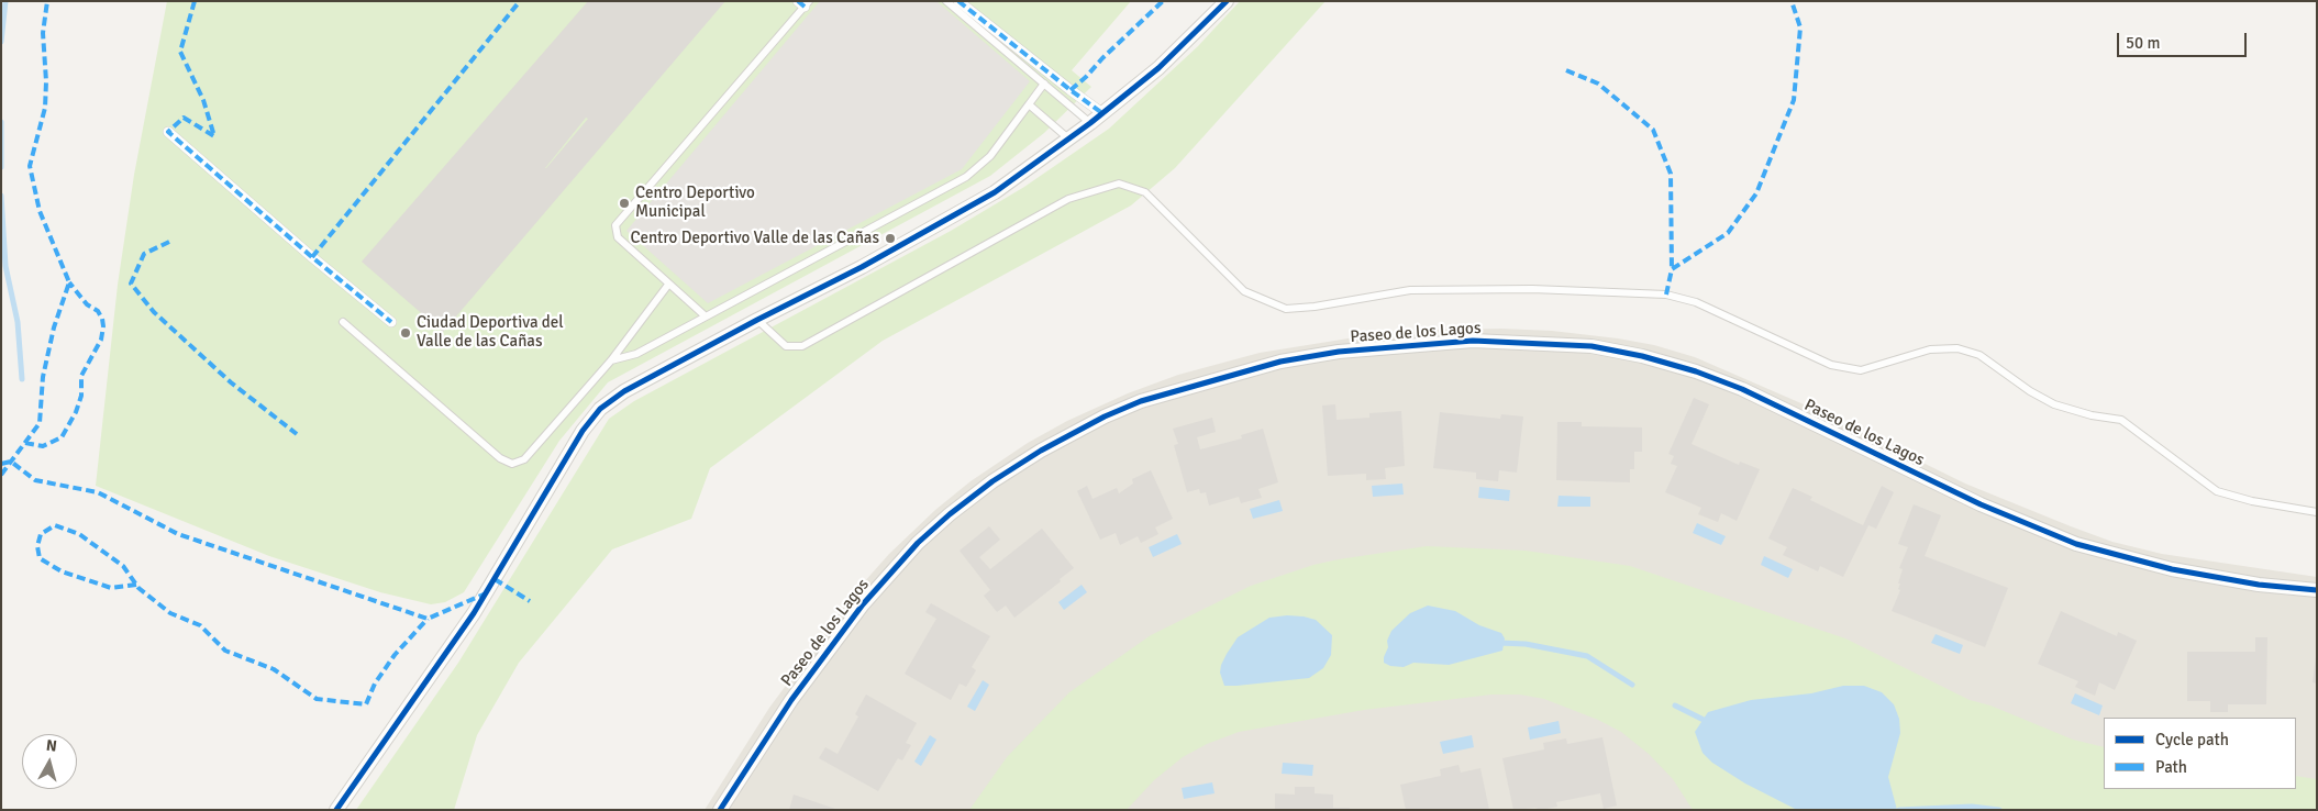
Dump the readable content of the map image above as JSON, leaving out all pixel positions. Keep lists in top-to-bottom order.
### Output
{
  "streets": {
    "street": ["Paseo de los Lagos"]
  },
  "places": ["Centro Deportivo Municipal", "Centro Deportivo Valle de las Cañas", "Ciudad Deportiva del Valle de las Cañas"],
  "legend": ["Cycle path", "Path"],
  "scale_bar": "50 m",
  "north": "top"
}
